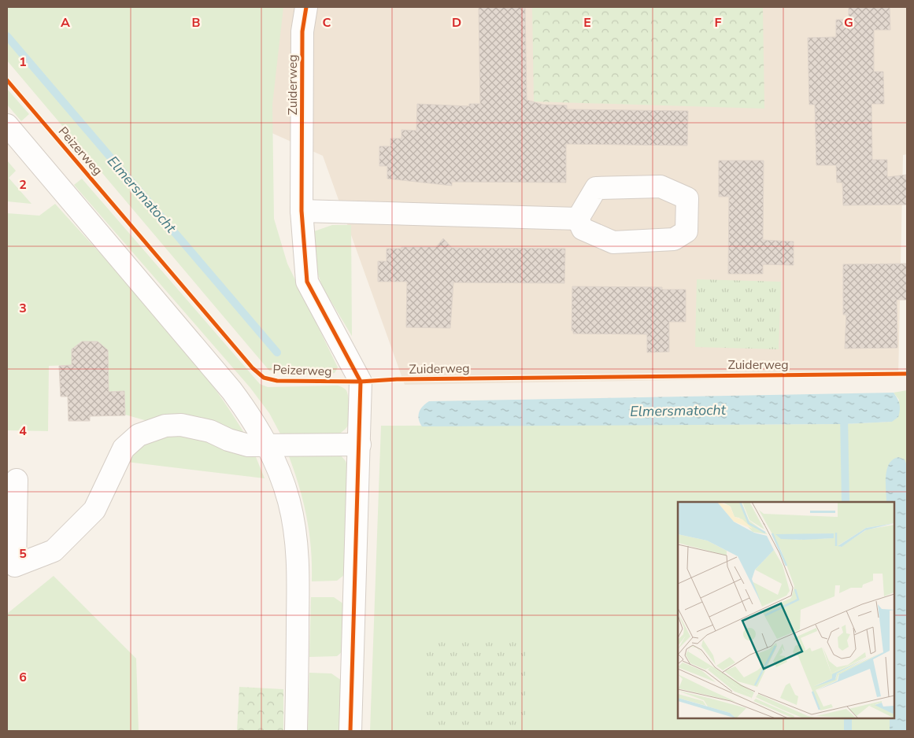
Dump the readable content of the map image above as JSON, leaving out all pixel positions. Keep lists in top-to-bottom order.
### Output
{
  "streets": {
    "street": ["Zuiderweg"],
    "cycle path": ["Peizerweg"]
  },
  "water": ["Elmersmatocht"],
  "grid": {
    "columns": [
      "A",
      "B",
      "C",
      "D",
      "E",
      "F",
      "G"
    ],
    "rows": [
      "1",
      "2",
      "3",
      "4",
      "5",
      "6"
    ]
  }
}
